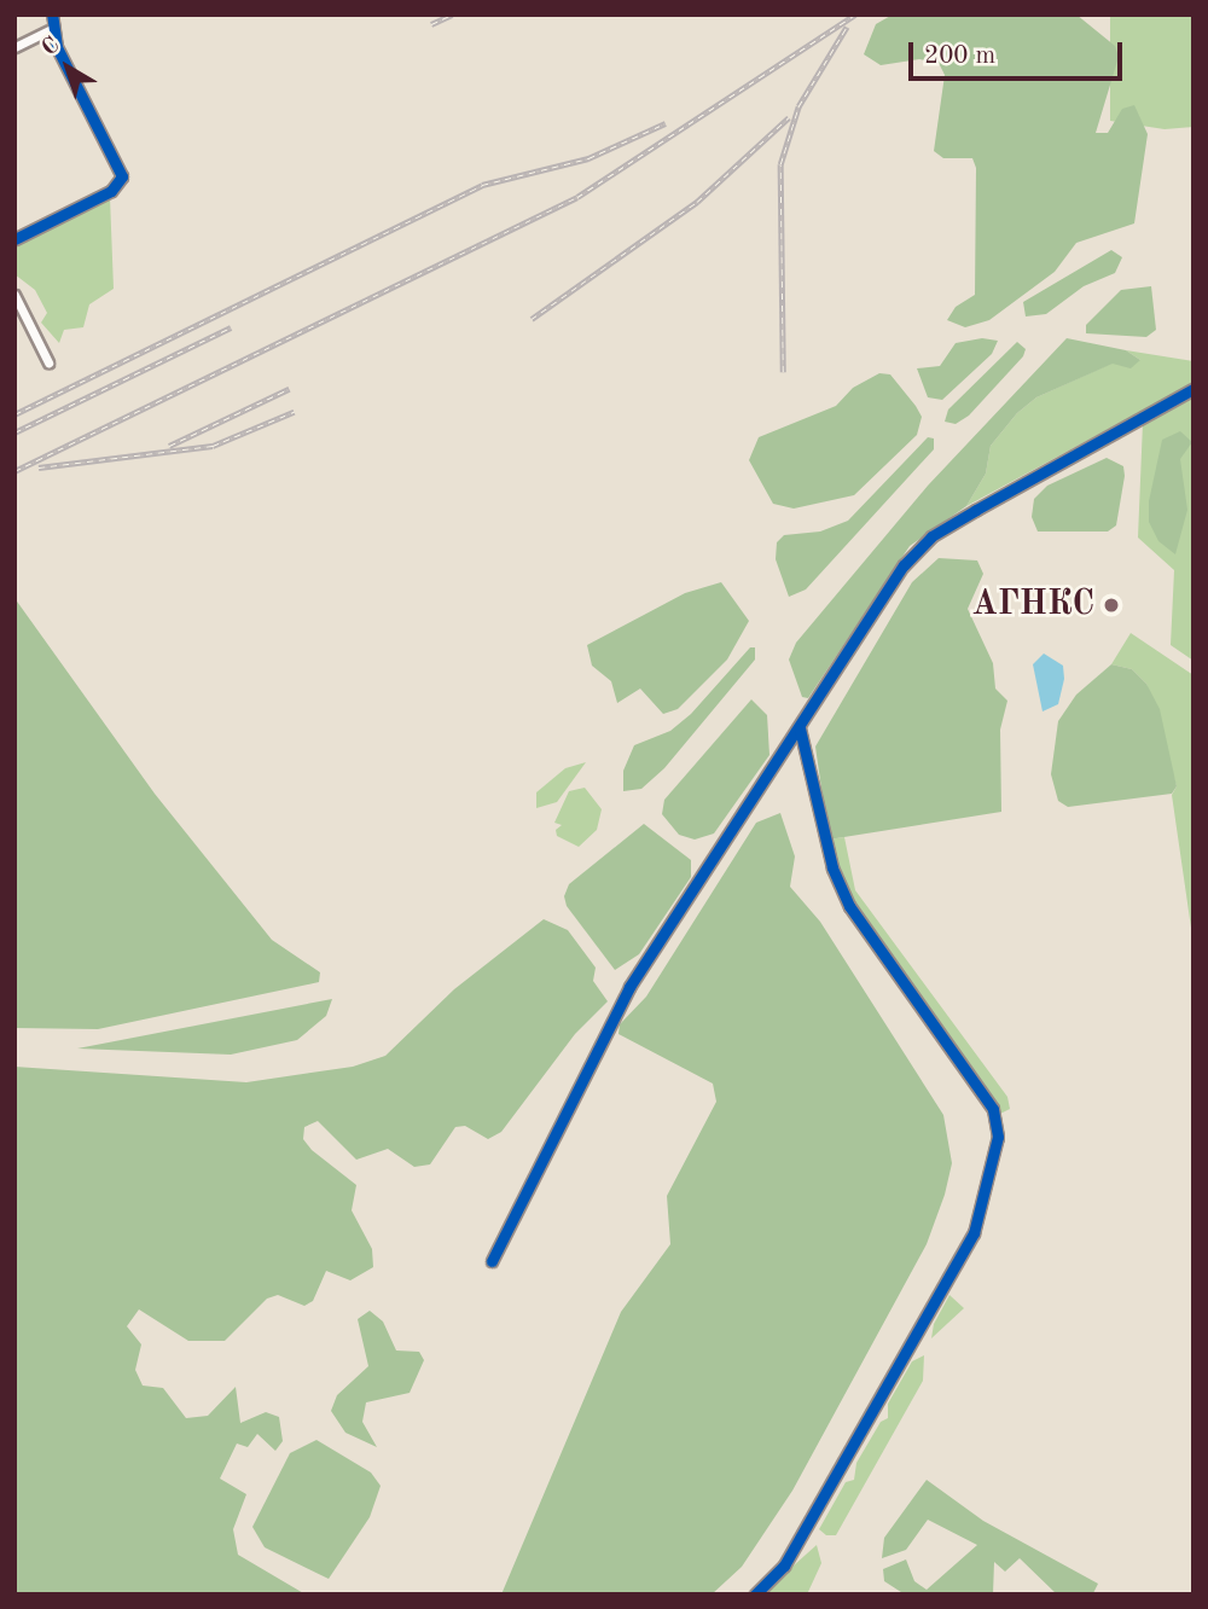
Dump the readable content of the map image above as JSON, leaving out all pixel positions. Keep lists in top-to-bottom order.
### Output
{
  "places": ["АГНКС"],
  "scale_bar": "200 m",
  "north": "top left"
}
